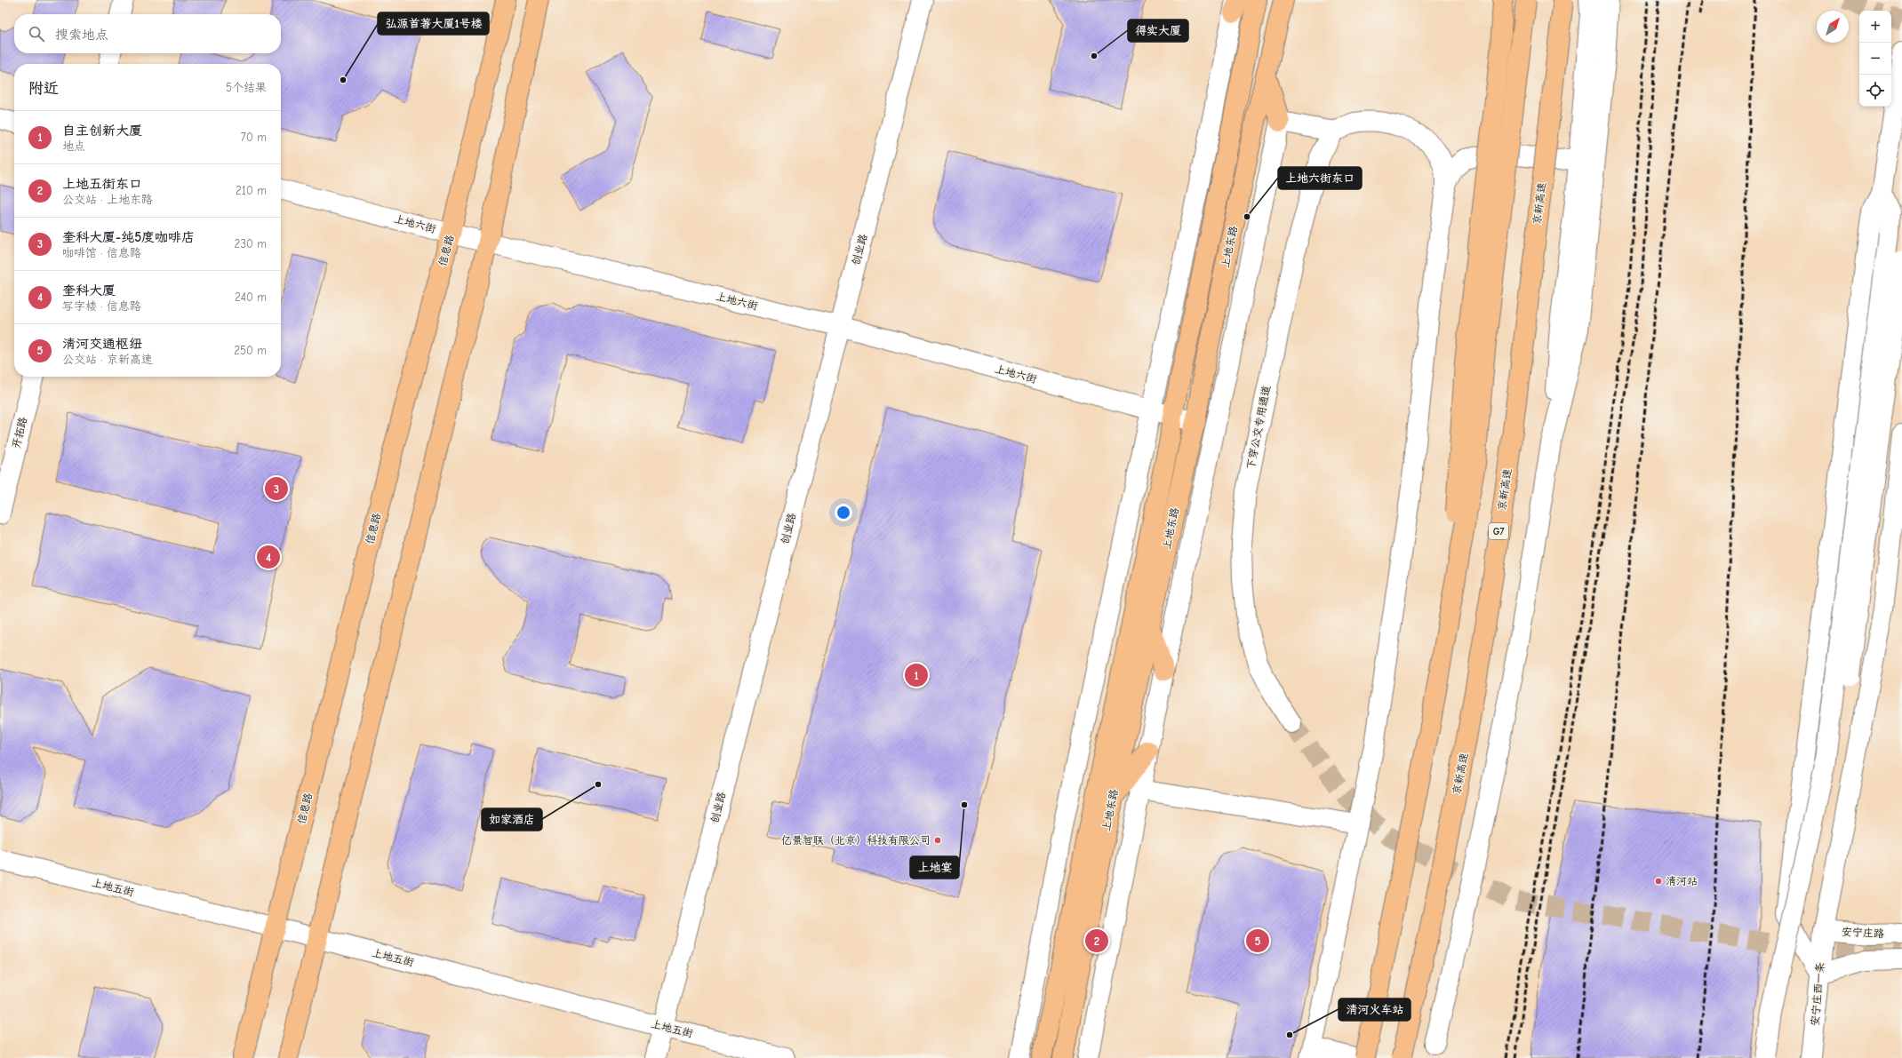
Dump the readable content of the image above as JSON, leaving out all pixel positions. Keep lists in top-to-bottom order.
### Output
{
  "streets": {
    "main road": [
      "京新高速",
      "上地东路",
      "信息路",
      "G7"
    ],
    "street": [
      "上地六街",
      "创业路",
      "下穿公交专用通道",
      "开拓路",
      "上地五街",
      "安宁庄路",
      "安宁庄西一条"
    ]
  },
  "crossings": [
    ["上地六街", "上地东路"],
    ["上地六街", "创业路"],
    ["上地六街", "信息路"],
    ["创业路", "上地五街"],
    ["信息路", "上地五街"],
    ["安宁庄路", "安宁庄西一条"]
  ],
  "places": [
    "得实大厦",
    "弘源首著大厦1号楼",
    "上地六街东口",
    "如家酒店",
    "上地宴",
    "亿景智联（北京）科技有限公司",
    "清河站",
    "清河火车站"
  ],
  "north": "top right",
  "page": {
    "map_buttons": ["+", "−"],
    "search": "搜索地点",
    "heading": ["附近", "5个结果"],
    "list": [
      {
        "mark": "1",
        "name": "自主创新大厦",
        "note": "地点",
        "value": "70 m"
      },
      {
        "mark": "2",
        "name": "上地五街东口",
        "note": "公交站 · 上地东路",
        "value": "210 m"
      },
      {
        "mark": "3",
        "name": "奎科大厦-纯5度咖啡店",
        "note": "咖啡馆 · 信息路",
        "value": "230 m"
      },
      {
        "mark": "4",
        "name": "奎科大厦",
        "note": "写字楼 · 信息路",
        "value": "240 m"
      },
      {
        "mark": "5",
        "name": "清河交通枢纽",
        "note": "公交站 · 京新高速",
        "value": "250 m"
      }
    ],
    "pins": [
      "3",
      "4",
      "1",
      "2",
      "5"
    ]
  }
}
